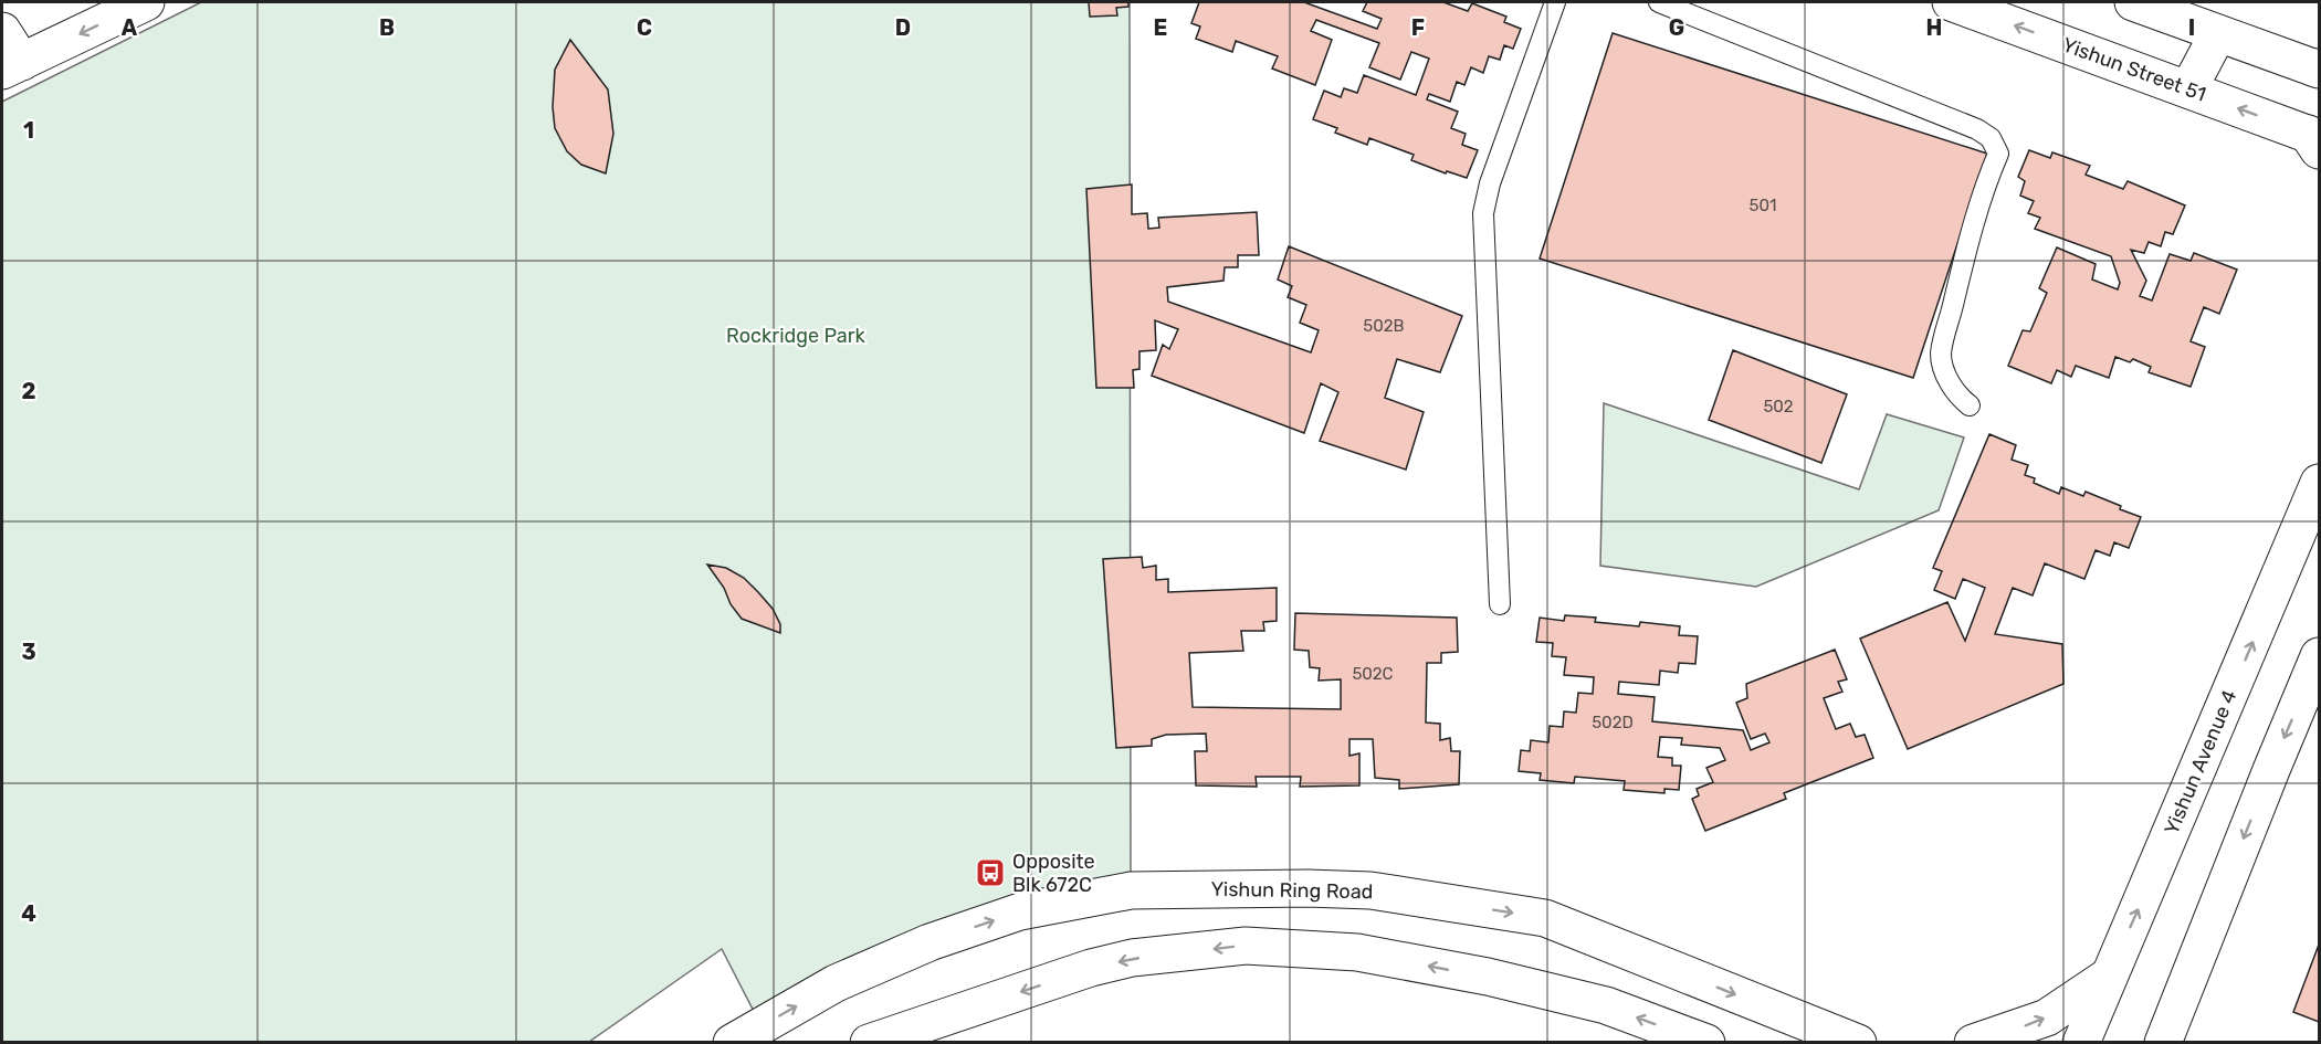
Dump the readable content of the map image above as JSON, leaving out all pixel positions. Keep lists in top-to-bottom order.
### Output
{
  "streets": {
    "main road": ["Yishun Street 51", "Yishun Avenue 4", "Yishun Ring Road"]
  },
  "parks": ["Rockridge Park"],
  "places": {
    "bus stop": ["Opposite Blk 672C"]
  },
  "house_numbers": [
    "501",
    "502B",
    "502",
    "502C",
    "502D"
  ],
  "grid": {
    "columns": [
      "A",
      "B",
      "C",
      "D",
      "E",
      "F",
      "G",
      "H",
      "I"
    ],
    "rows": [
      "1",
      "2",
      "3",
      "4"
    ]
  }
}
